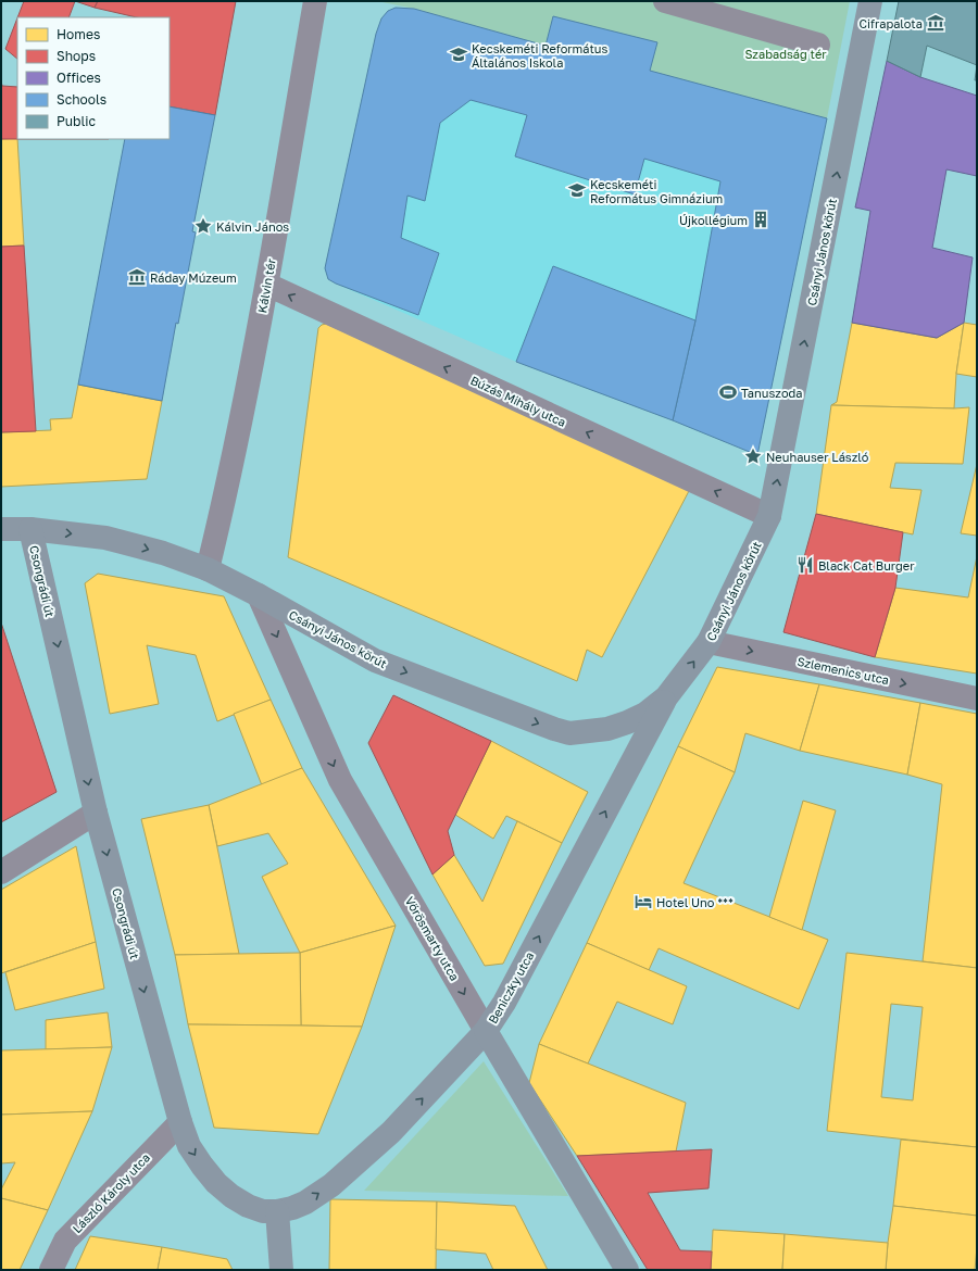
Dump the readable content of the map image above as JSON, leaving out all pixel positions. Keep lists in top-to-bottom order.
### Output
{
  "streets": {
    "street": [
      "Csányi János körút",
      "Kálvin tér",
      "Búzás Mihály utca",
      "Csongrádi út",
      "Szlemenics utca",
      "Vörösmarty utca",
      "Beniczky utca",
      "László Károly utca"
    ]
  },
  "crossings": [
    ["Csányi János körút", "Kálvin tér"],
    ["Csányi János körút", "Búzás Mihály utca"],
    ["Csányi János körút", "Csongrádi út"],
    ["Csányi János körút", "Szlemenics utca"],
    ["Csányi János körút", "Vörösmarty utca"],
    ["Csányi János körút", "Beniczky utca"],
    ["Kálvin tér", "Búzás Mihály utca"],
    ["Csongrádi út", "Beniczky utca"],
    ["Csongrádi út", "László Károly utca"],
    ["Vörösmarty utca", "Beniczky utca"]
  ],
  "one_way": [
    "Búzás Mihály utca",
    "Csongrádi út",
    "Szlemenics utca",
    "Vörösmarty utca",
    "Beniczky utca"
  ],
  "parks": ["Szabadság tér"],
  "places": {
    "museum": ["Cifrapalota", "Ráday Múzeum"],
    "school or university": ["Kecskeméti Református Általános Iskola", "Kecskeméti Református Gimnázium"],
    "building": ["Újkollégium"],
    "place": ["Kálvin János", "Neuhauser László"],
    "sports": ["Tanuszoda"],
    "restaurant": ["Black Cat Burger"],
    "hotel": ["Hotel Uno ***"]
  },
  "legend": [
    "Homes",
    "Shops",
    "Offices",
    "Schools",
    "Public"
  ]
}
